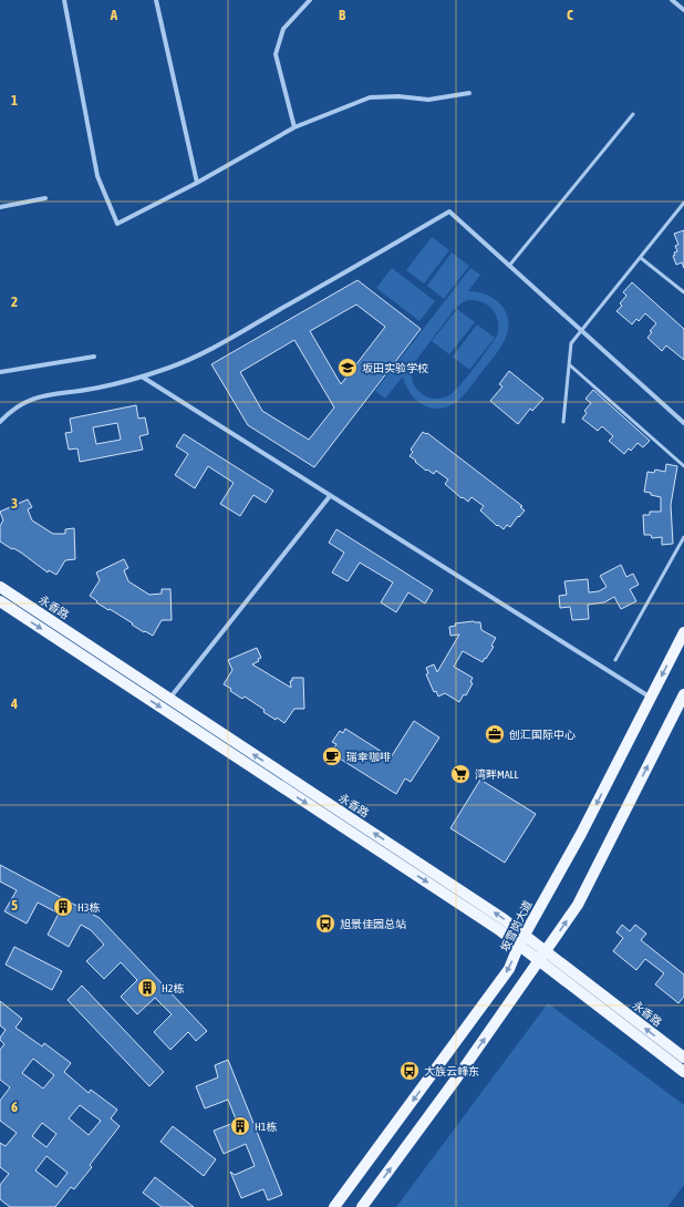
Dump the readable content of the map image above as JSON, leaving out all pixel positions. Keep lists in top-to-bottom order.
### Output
{
  "streets": {
    "main road": ["永香路", "坂雪岗大道"]
  },
  "crossings": [
    ["永香路", "坂雪岗大道"]
  ],
  "places": {
    "school or university": ["坂田实验学校"],
    "office": ["创汇国际中心"],
    "cafe": ["瑞幸咖啡"],
    "supermarket": ["湾畔MALL"],
    "building": ["H3栋", "H2栋", "H1栋"],
    "bus stop": ["旭景佳园总站", "大族云峰东"]
  },
  "grid": {
    "columns": ["A", "B", "C"],
    "rows": [
      "1",
      "2",
      "3",
      "4",
      "5",
      "6"
    ]
  }
}
